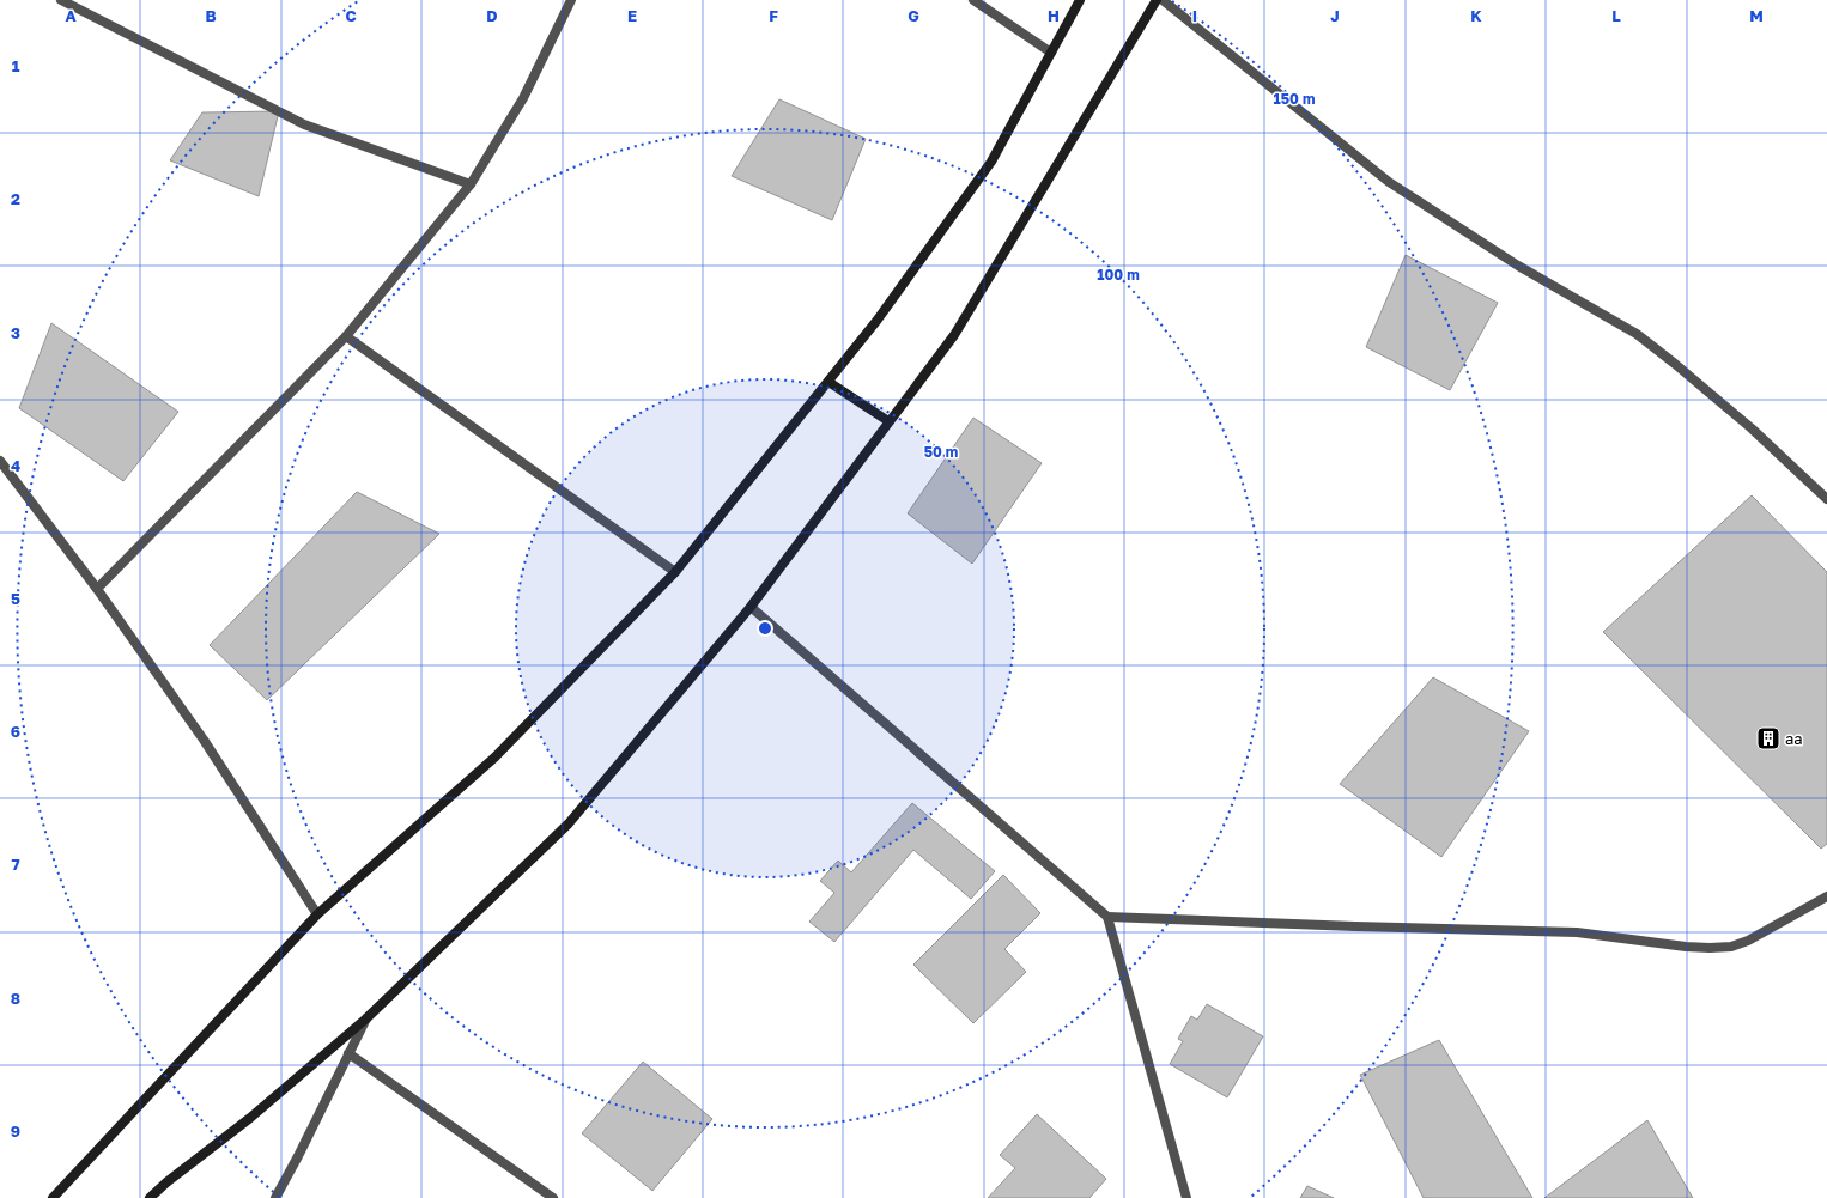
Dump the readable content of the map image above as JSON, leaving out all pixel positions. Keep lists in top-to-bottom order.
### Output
{
  "places": {
    "building": ["aa"]
  },
  "grid": {
    "columns": [
      "A",
      "B",
      "C",
      "D",
      "E",
      "F",
      "G",
      "H",
      "I",
      "J",
      "K",
      "L",
      "M"
    ],
    "rows": [
      "1",
      "2",
      "3",
      "4",
      "5",
      "6",
      "7",
      "8",
      "9"
    ]
  },
  "rings": ["150 m", "100 m", "50 m"]
}
